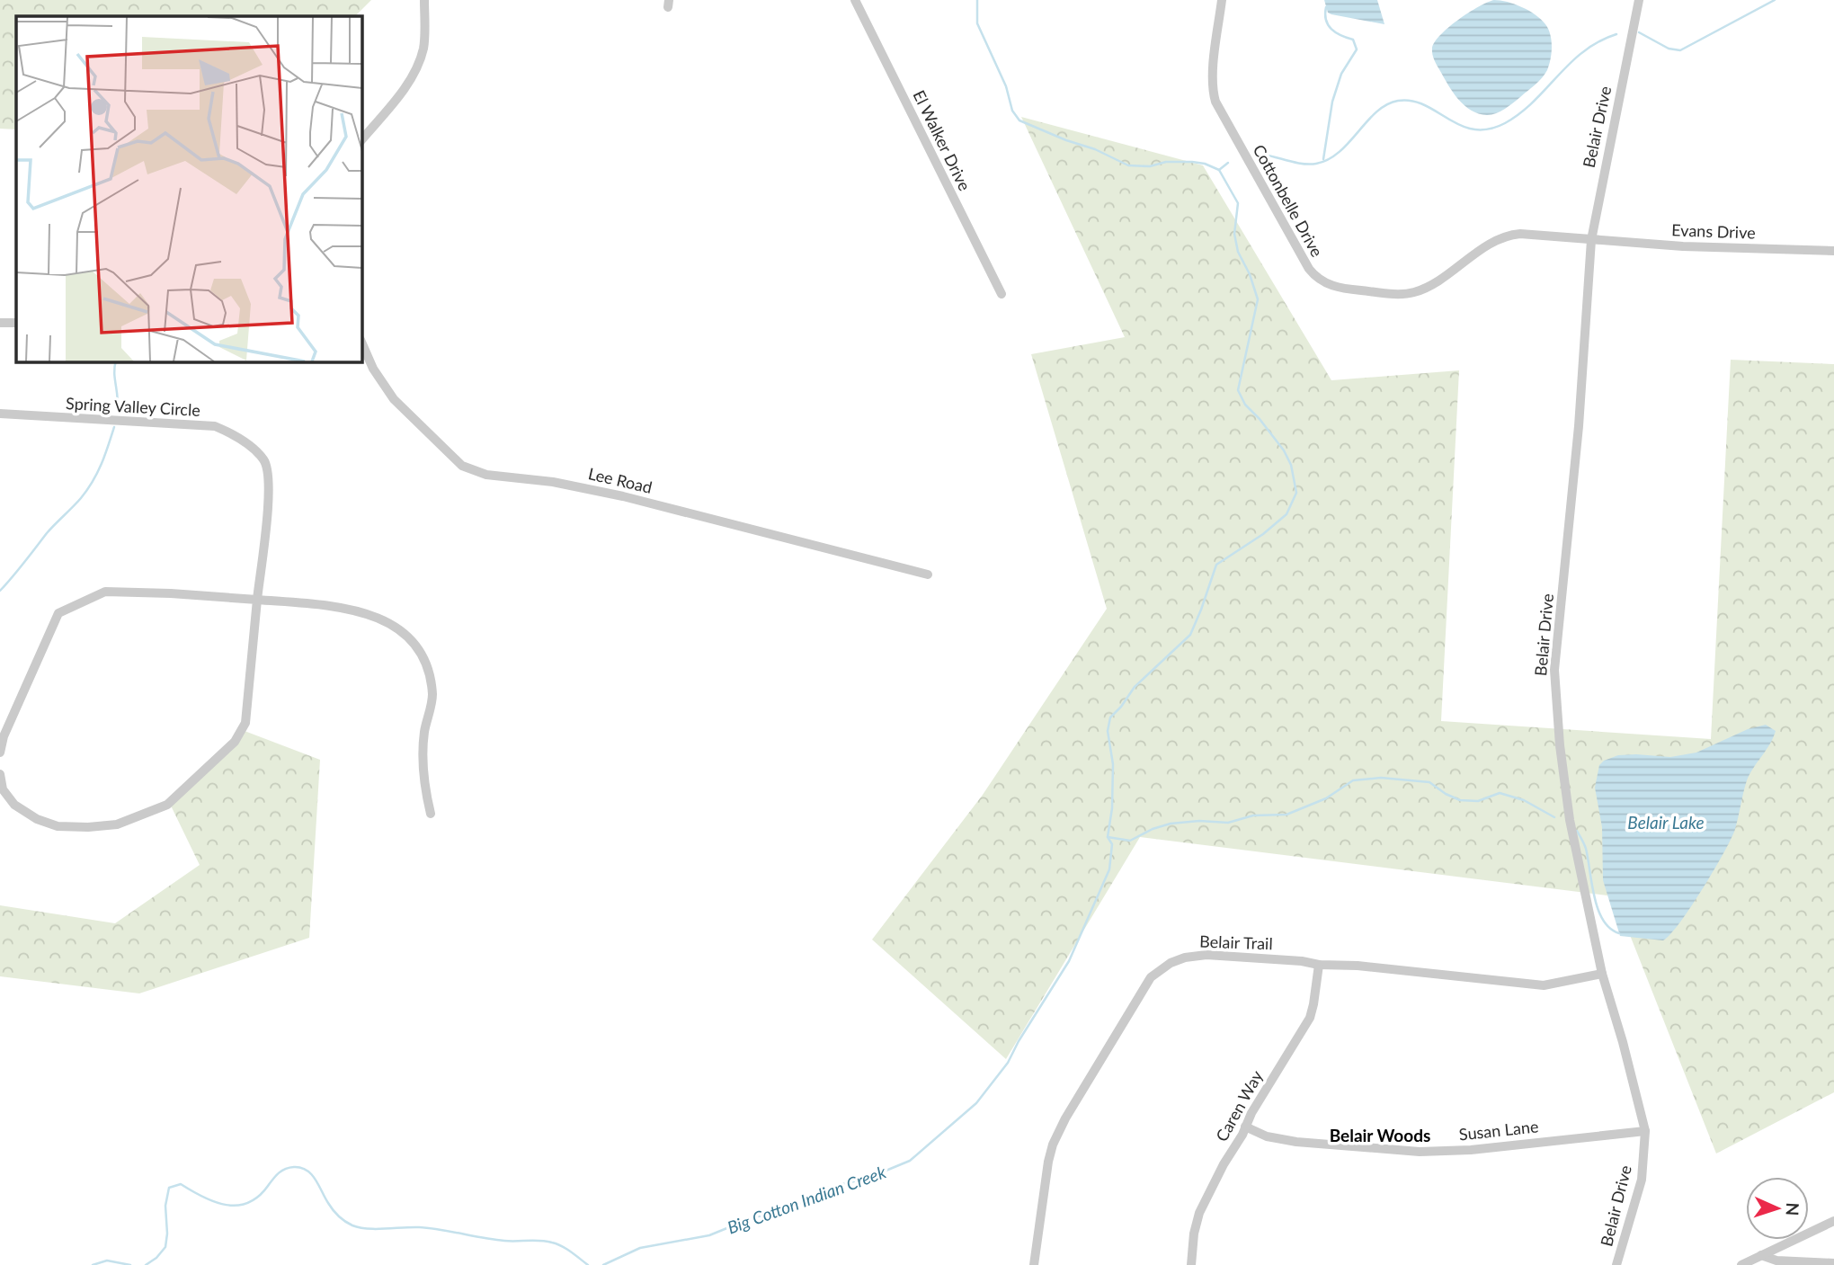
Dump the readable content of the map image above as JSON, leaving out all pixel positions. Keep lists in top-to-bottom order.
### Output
{
  "streets": {
    "street": [
      "Belair Drive",
      "El Walker Drive",
      "Cottonbelle Drive",
      "Evans Drive",
      "Spring Valley Circle",
      "Lee Road",
      "Belair Trail",
      "Caren Way",
      "Susan Lane"
    ]
  },
  "crossings": [
    ["Belair Drive", "Cottonbelle Drive"],
    ["Belair Drive", "Evans Drive"],
    ["Belair Drive", "Belair Trail"],
    ["Belair Drive", "Susan Lane"],
    ["Cottonbelle Drive", "Evans Drive"],
    ["Belair Trail", "Caren Way"],
    ["Caren Way", "Susan Lane"]
  ],
  "districts": ["Belair Woods"],
  "water": ["Belair Lake", "Big Cotton Indian Creek"],
  "north": "right"
}
